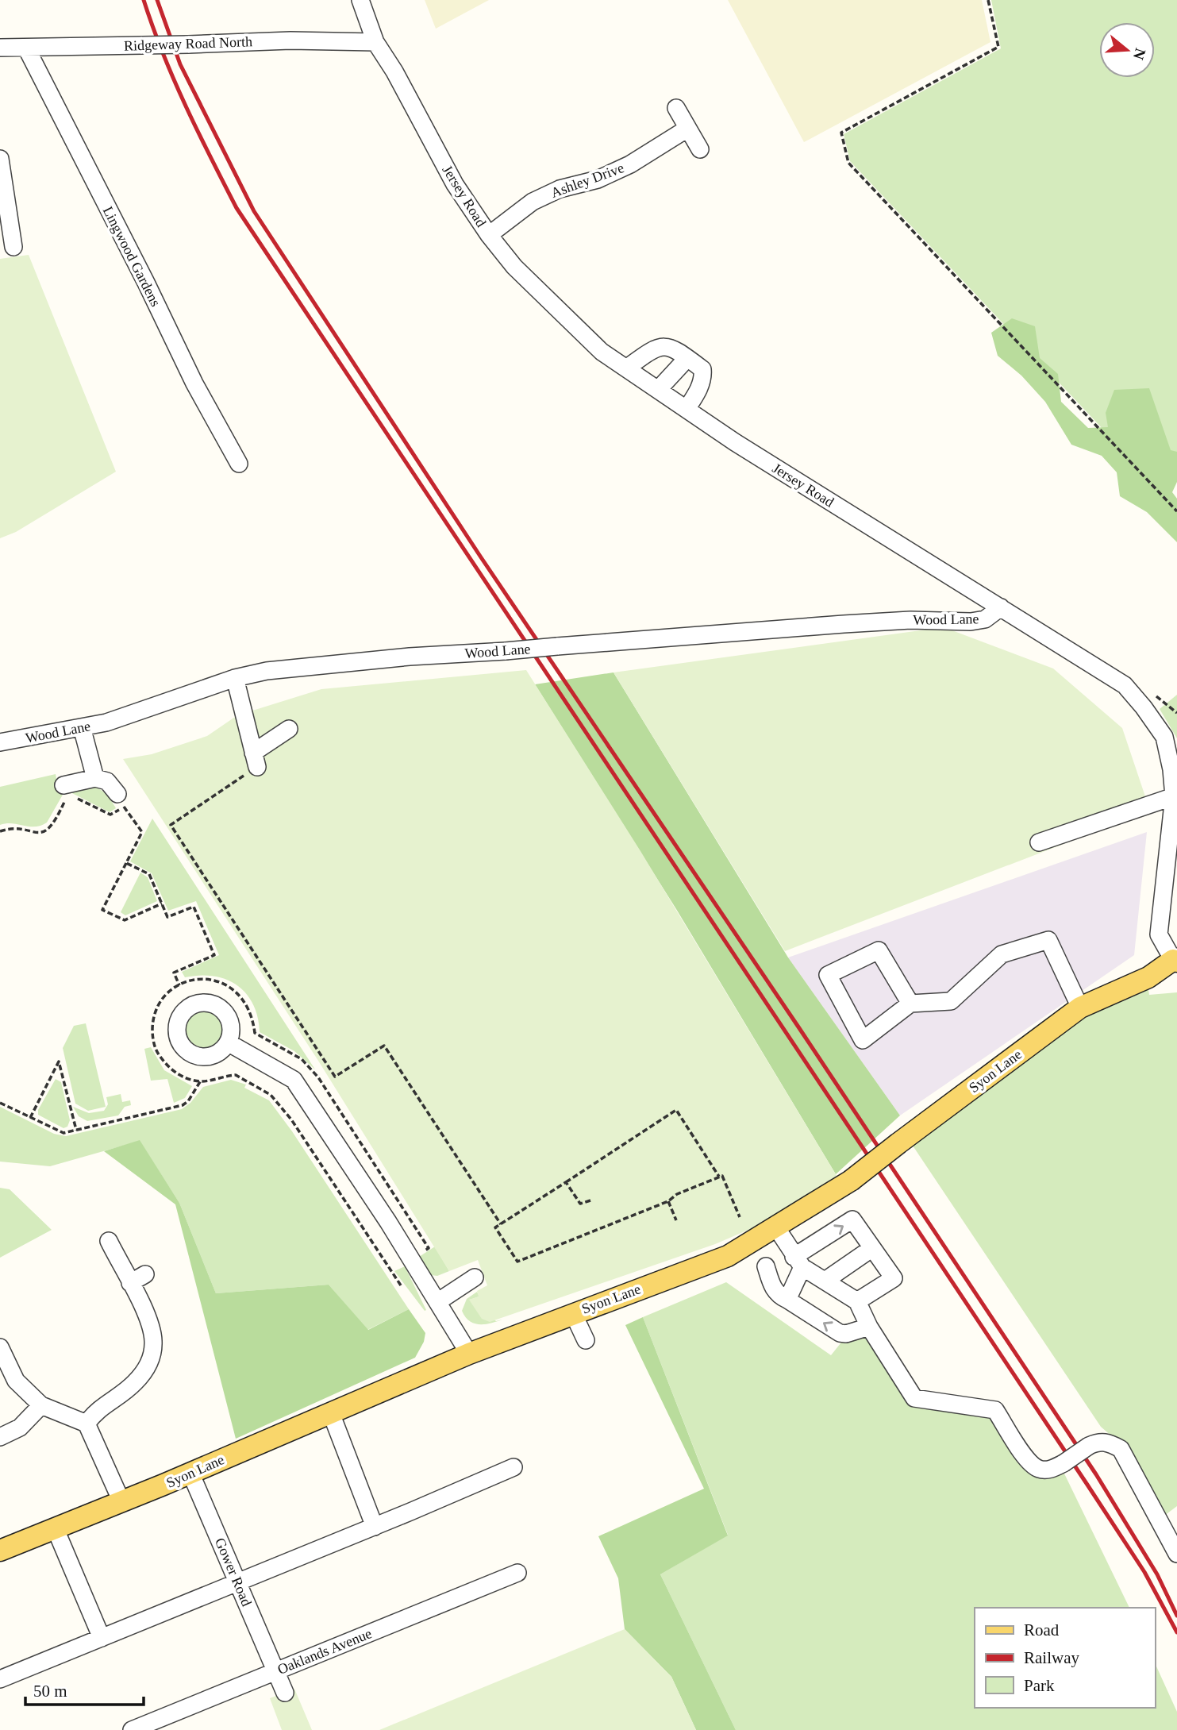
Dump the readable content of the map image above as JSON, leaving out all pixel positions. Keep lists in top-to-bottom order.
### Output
{
  "streets": {
    "main road": ["Syon Lane"],
    "street": [
      "Ridgeway Road North",
      "Ashley Drive",
      "Jersey Road",
      "Lingwood Gardens",
      "Wood Lane",
      "Gower Road",
      "Oaklands Avenue"
    ]
  },
  "crossings": [
    ["Ridgeway Road North", "Jersey Road"],
    ["Ridgeway Road North", "Lingwood Gardens"],
    ["Ashley Drive", "Jersey Road"],
    ["Jersey Road", "Wood Lane"],
    ["Jersey Road", "Syon Lane"],
    ["Syon Lane", "Gower Road"],
    ["Gower Road", "Oaklands Avenue"]
  ],
  "legend": ["Road", "Railway", "Park"],
  "scale_bar": "50 m",
  "north": "right"
}
